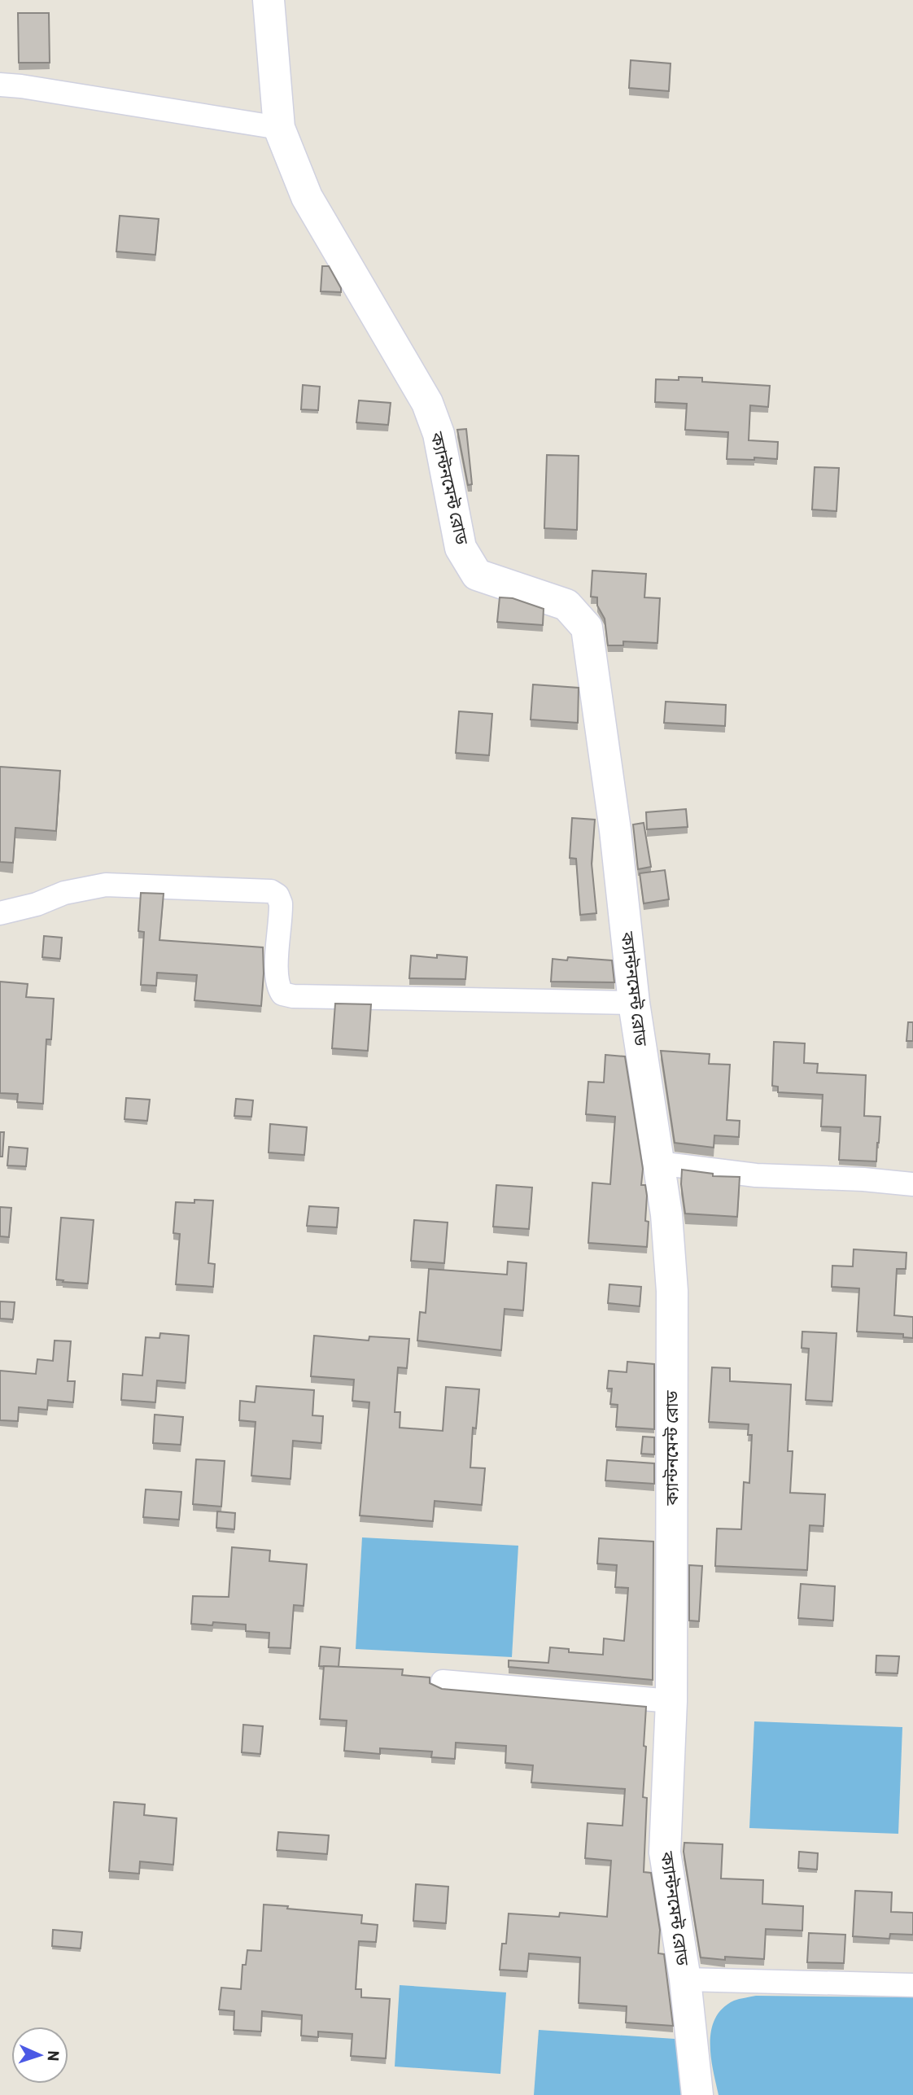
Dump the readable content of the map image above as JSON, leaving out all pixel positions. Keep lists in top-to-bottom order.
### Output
{
  "streets": {
    "main road": ["ক্যান্টনমেন্ট রোড"]
  },
  "north": "right"
}
